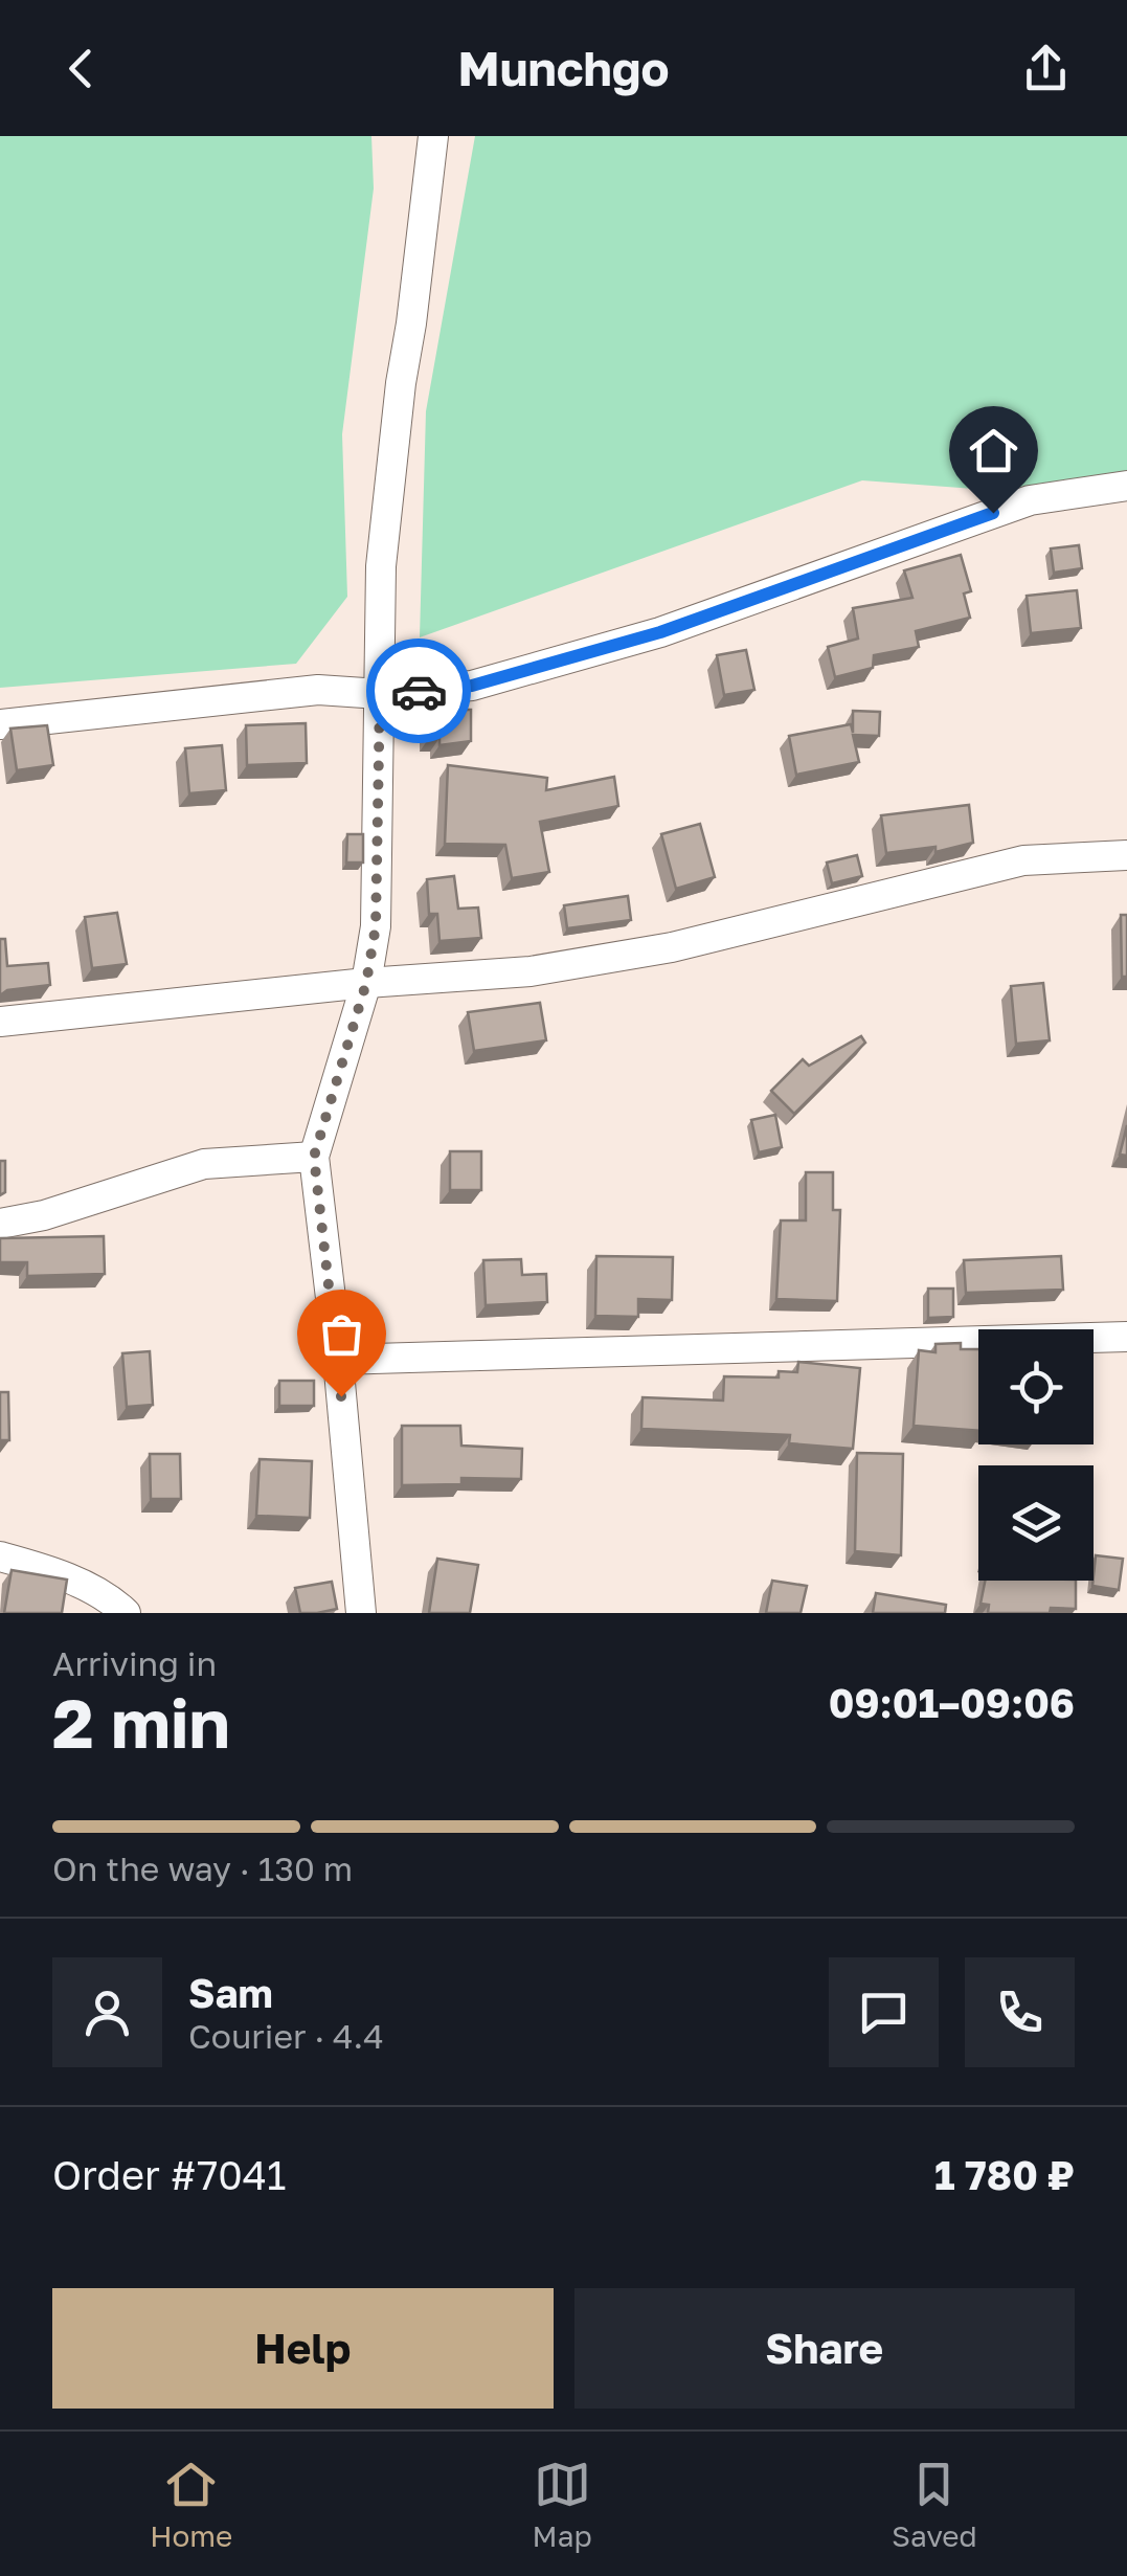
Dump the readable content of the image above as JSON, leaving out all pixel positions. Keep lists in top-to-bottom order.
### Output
{
  "page": {
    "header": "Munchgo",
    "heading": ["2 min", "Arriving in", "09:01–09:06"],
    "panel": [
      "Sam",
      "Courier · 4.4",
      "Order #7041",
      "1 780 ₽"
    ],
    "bar": "On the way · 130 m",
    "buttons": ["Help", "Share"],
    "tabs": ["Home", "Map", "Saved"]
  }
}
